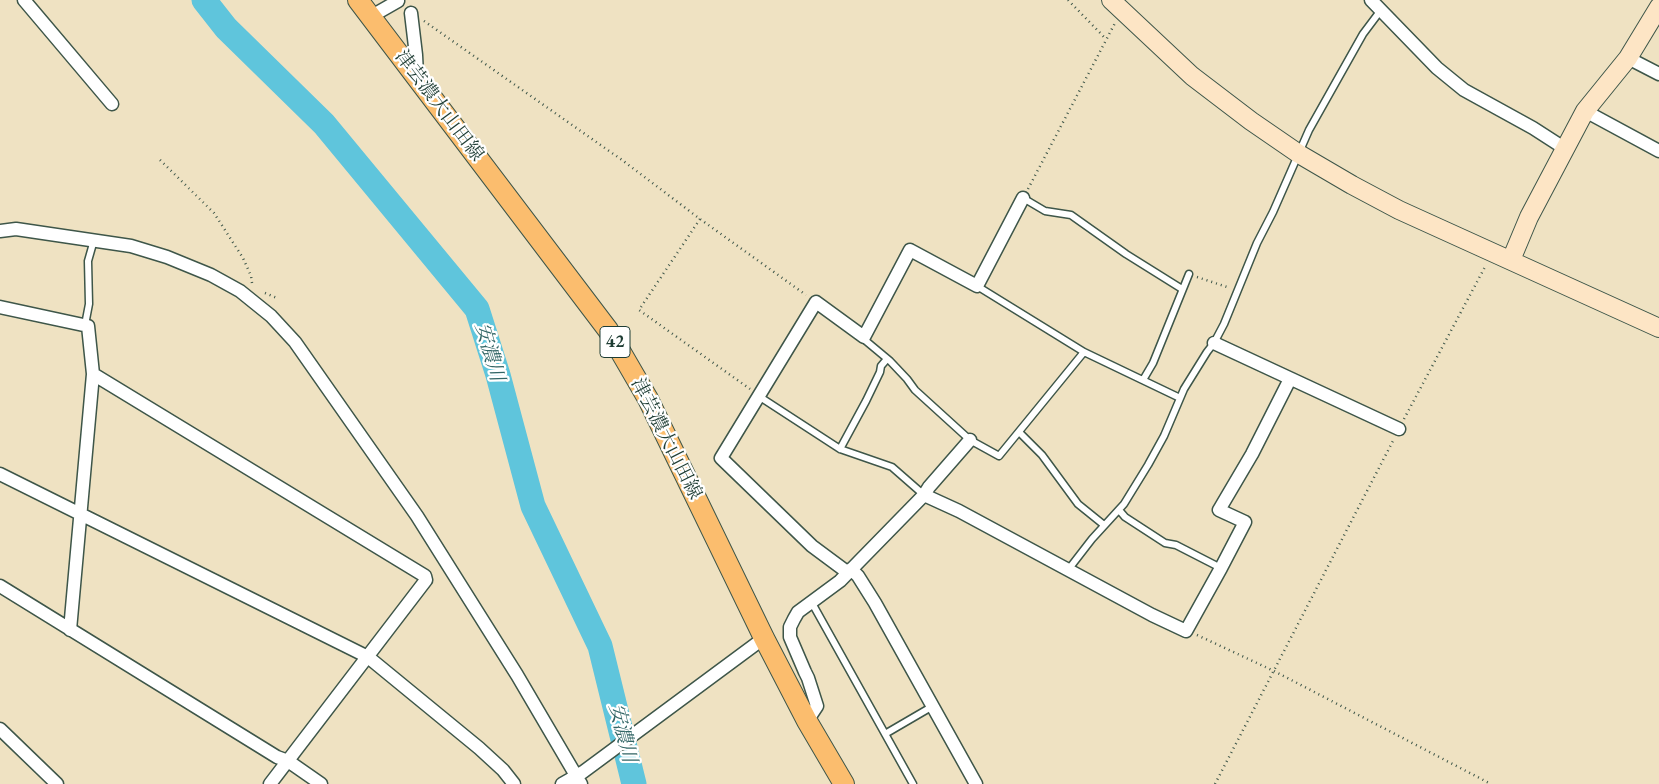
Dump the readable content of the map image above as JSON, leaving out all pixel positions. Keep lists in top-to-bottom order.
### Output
{
  "streets": {
    "main road": ["津芸濃大山田線", "42"]
  },
  "water": ["安濃川"]
}
